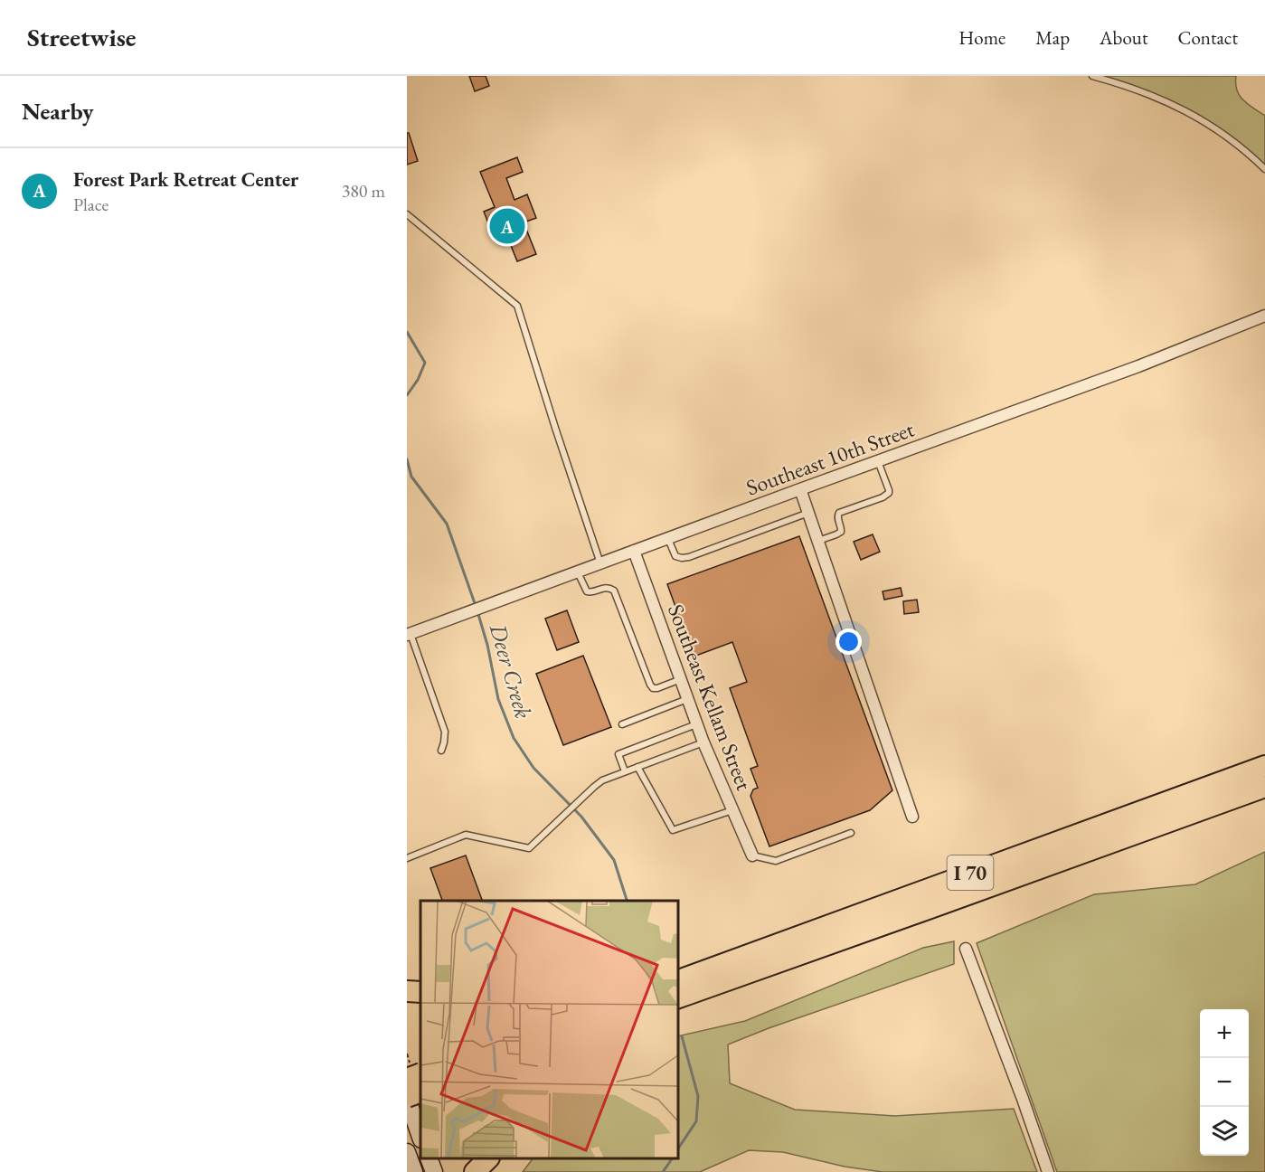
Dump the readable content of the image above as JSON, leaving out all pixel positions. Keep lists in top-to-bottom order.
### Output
{
  "streets": {
    "highway": ["I 70"],
    "street": ["Southeast 10th Street", "Southeast Kellam Street"]
  },
  "crossings": [
    ["Southeast 10th Street", "Southeast Kellam Street"]
  ],
  "water": ["Deer Creek"],
  "page": {
    "header": "Streetwise",
    "nav": [
      "Home",
      "Map",
      "About",
      "Contact"
    ],
    "heading": "Nearby",
    "list": [
      {
        "mark": "A",
        "name": "Forest Park Retreat Center",
        "note": "Place",
        "value": "380 m"
      }
    ],
    "pins": "A",
    "map_buttons": ["+", "−"]
  }
}
